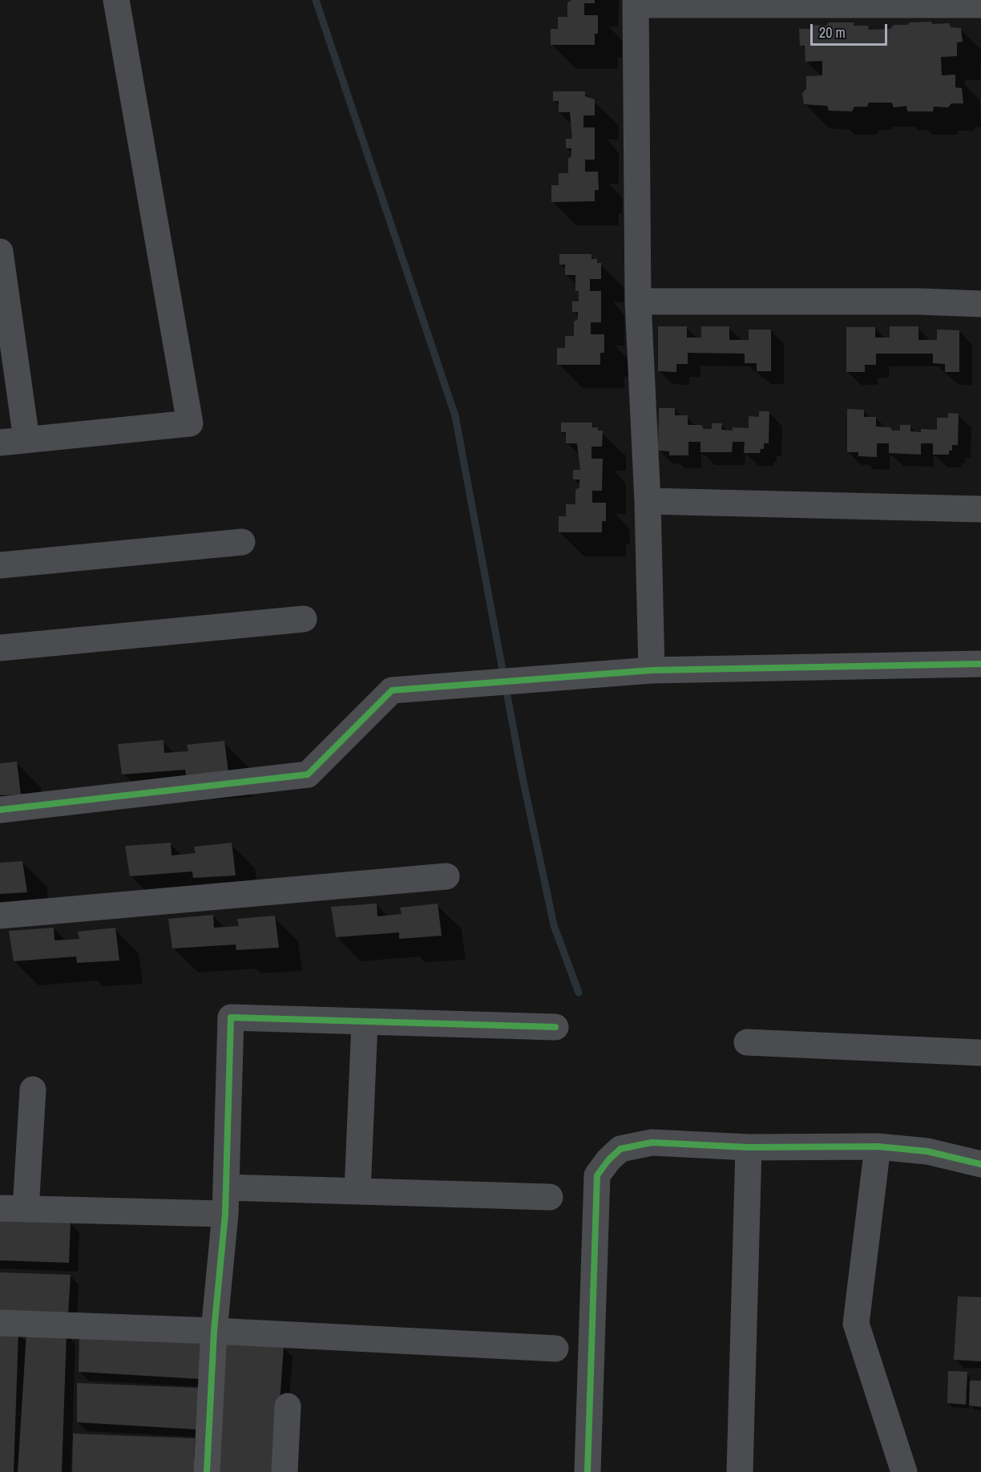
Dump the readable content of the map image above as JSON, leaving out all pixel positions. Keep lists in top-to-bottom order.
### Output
{
  "scale_bar": "20 m"
}
